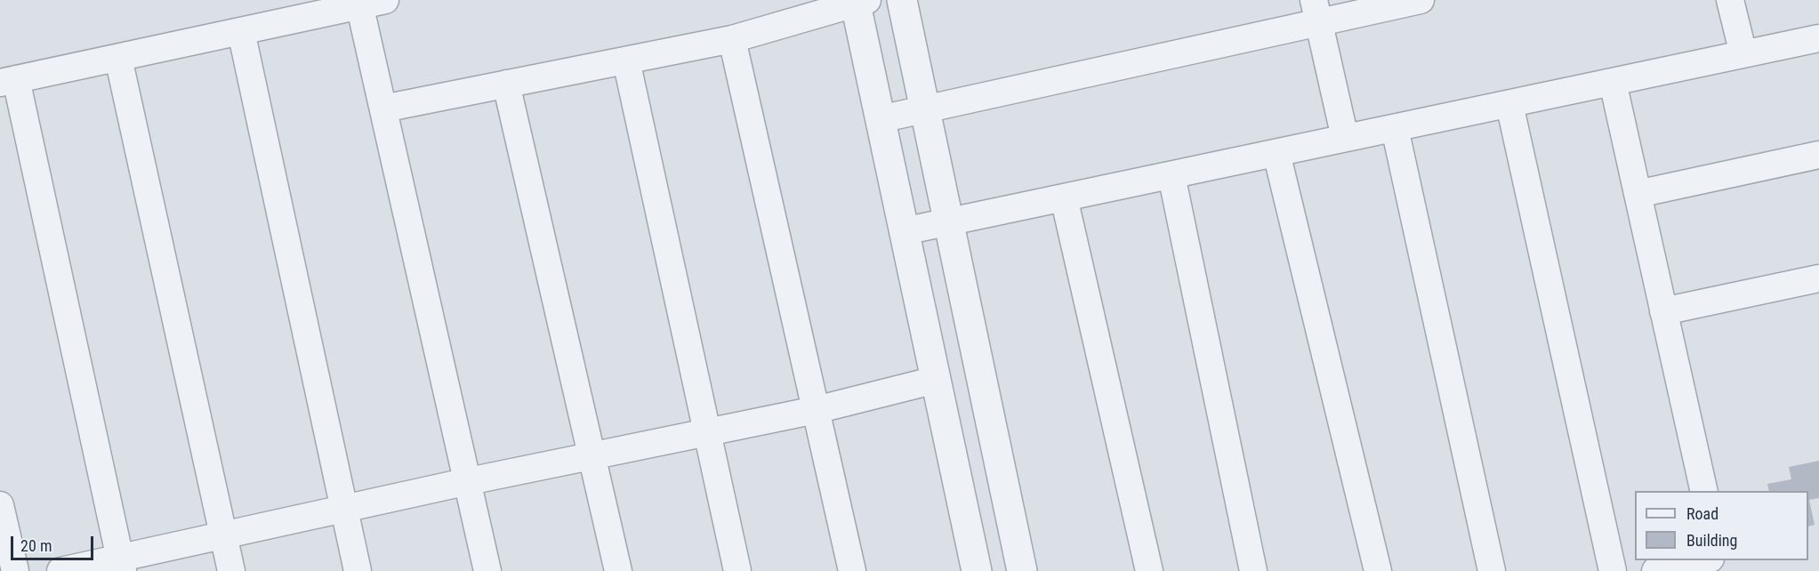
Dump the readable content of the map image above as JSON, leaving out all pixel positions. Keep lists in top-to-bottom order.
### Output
{
  "legend": ["Road", "Building"],
  "scale_bar": "20 m"
}
